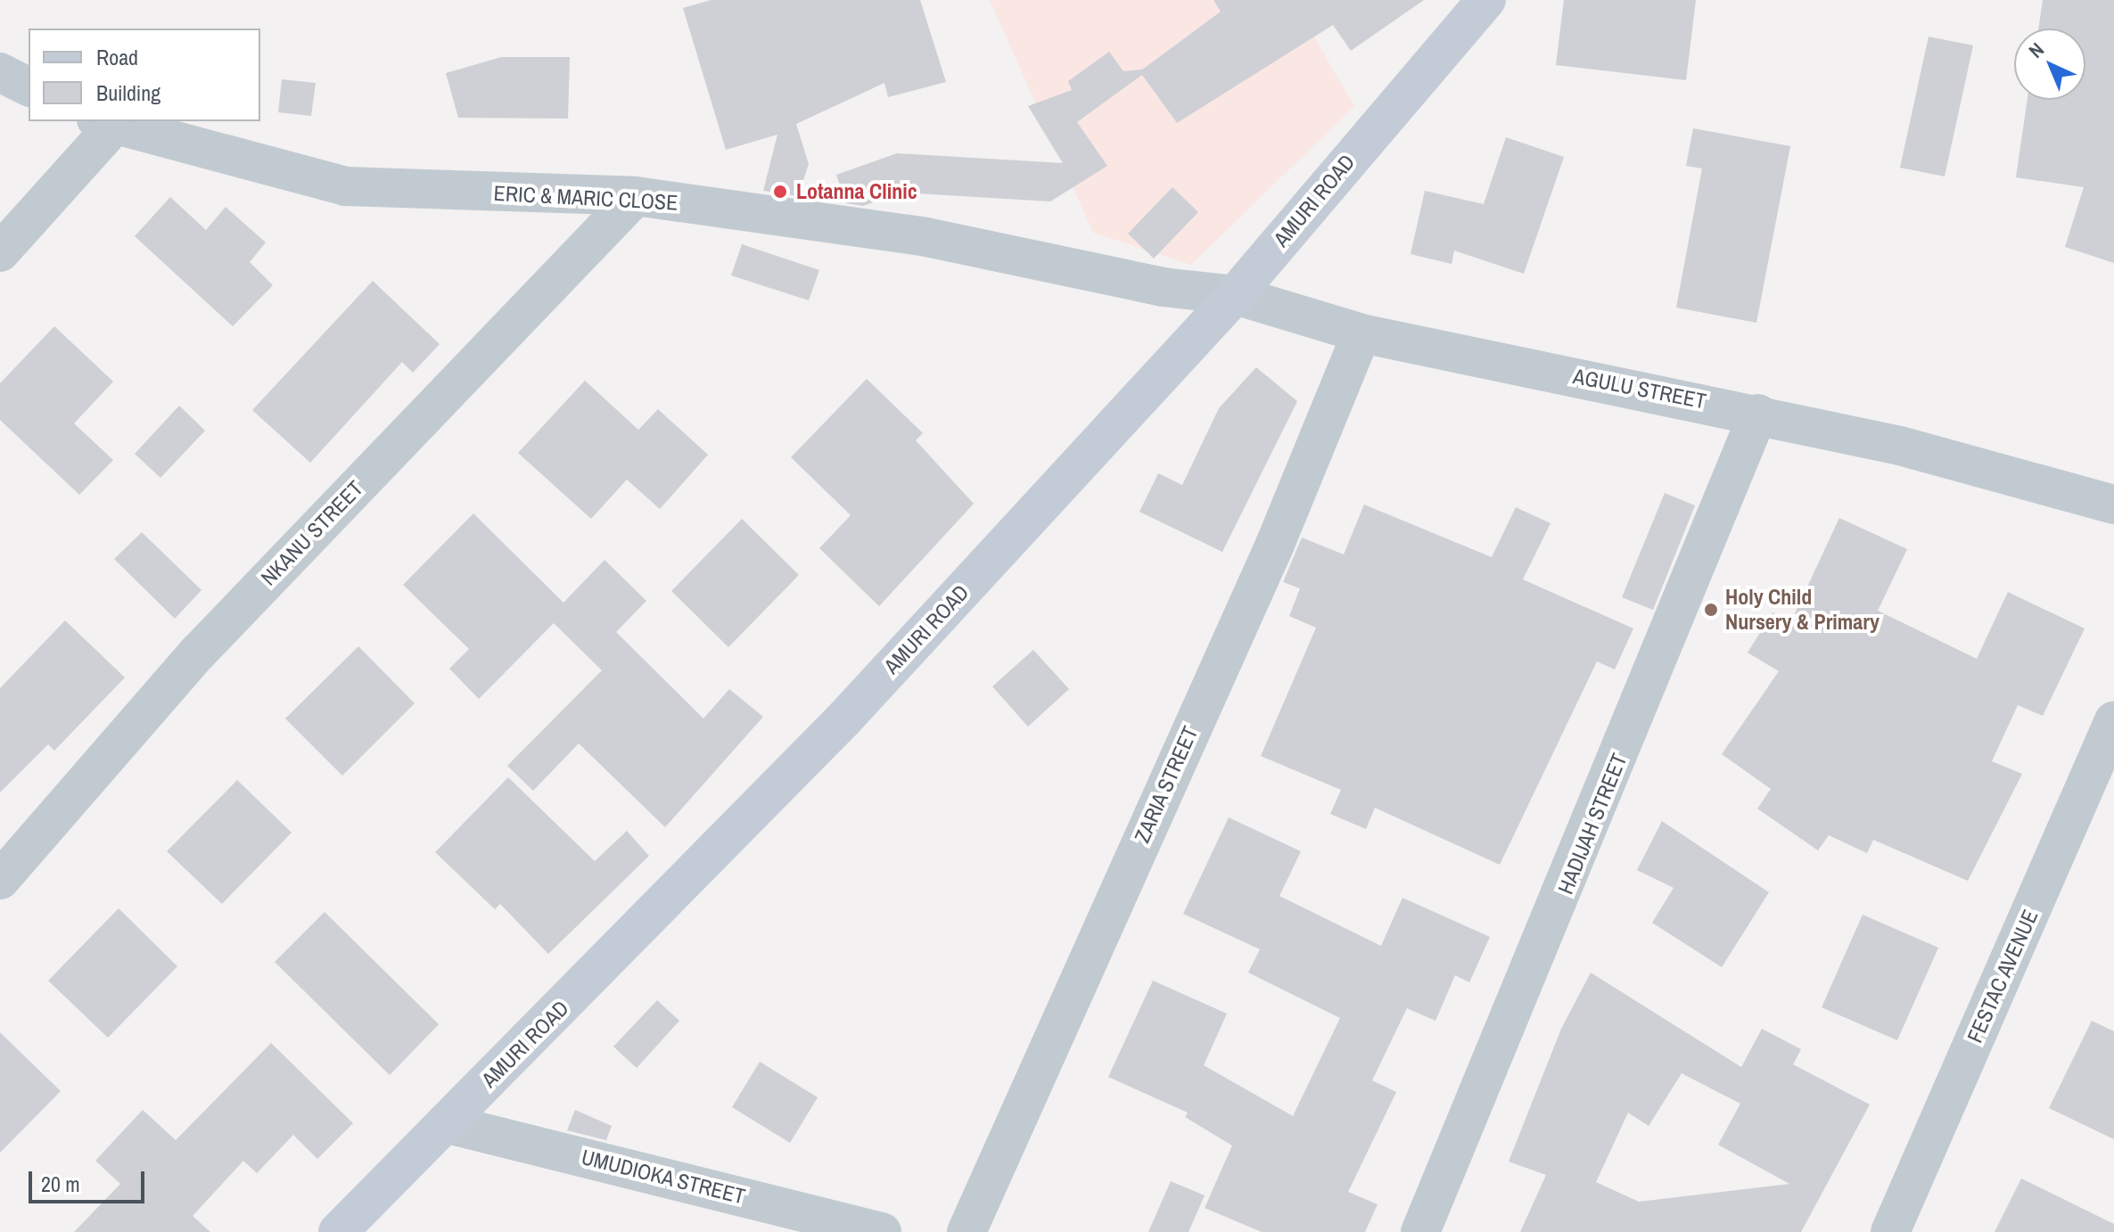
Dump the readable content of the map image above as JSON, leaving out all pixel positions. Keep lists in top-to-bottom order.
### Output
{
  "streets": {
    "main road": ["AMURI ROAD"],
    "street": [
      "ERIC & MARIC CLOSE",
      "AGULU STREET",
      "NKANU STREET",
      "ZARIA STREET",
      "HADIJAH STREET",
      "FESTAC AVENUE",
      "UMUDIOKA STREET"
    ]
  },
  "crossings": [
    ["ERIC & MARIC CLOSE", "AGULU STREET"],
    ["ERIC & MARIC CLOSE", "NKANU STREET"],
    ["AMURI ROAD", "AGULU STREET"],
    ["AMURI ROAD", "UMUDIOKA STREET"],
    ["AGULU STREET", "ZARIA STREET"],
    ["AGULU STREET", "HADIJAH STREET"]
  ],
  "places": ["Lotanna Clinic", "Holy Child Nursery & Primary"],
  "legend": ["Road", "Building"],
  "scale_bar": "20 m",
  "north": "top left"
}
